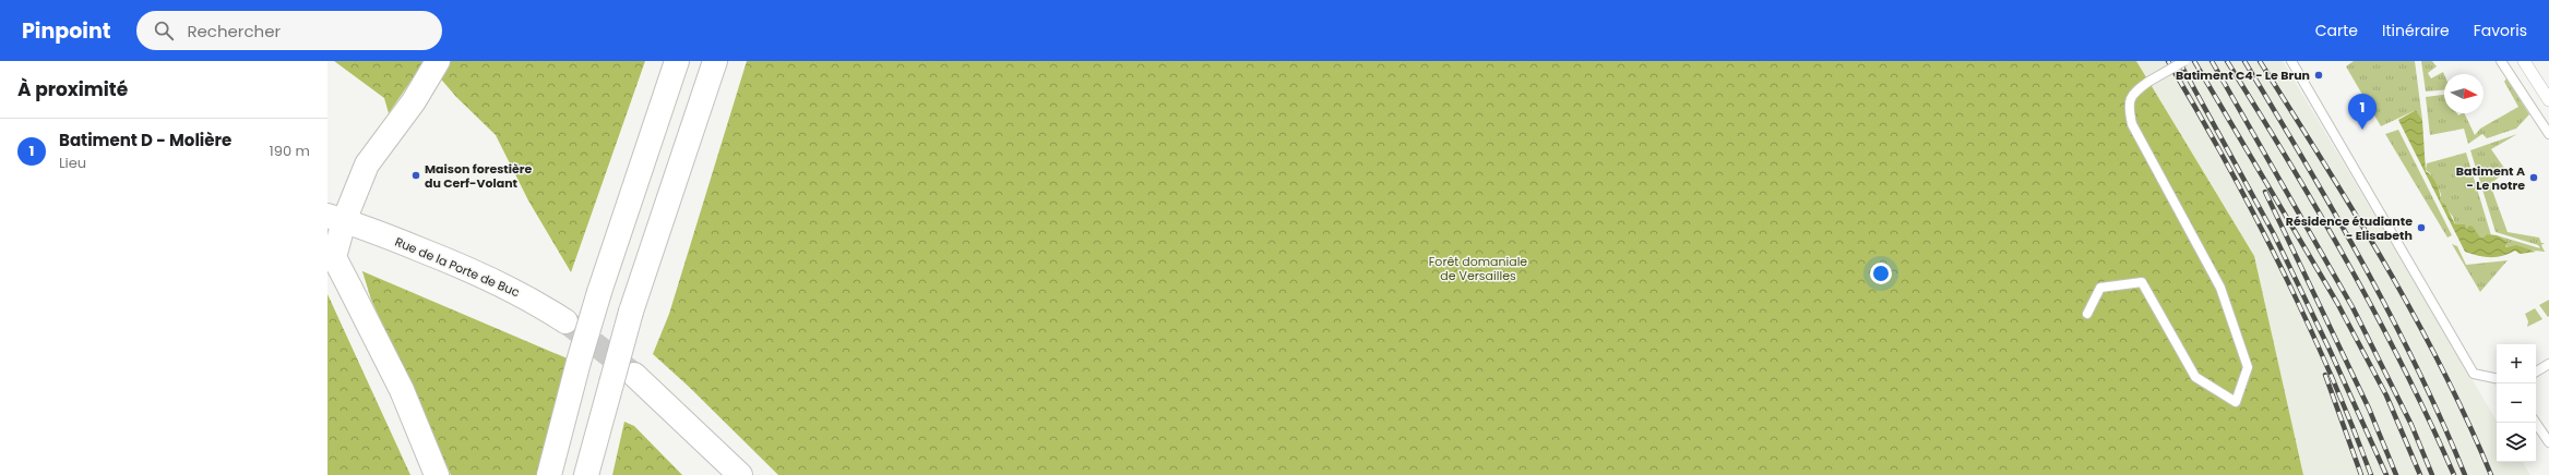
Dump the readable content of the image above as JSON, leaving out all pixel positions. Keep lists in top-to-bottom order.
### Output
{
  "streets": {
    "main road": ["Rue de la Porte de Buc"]
  },
  "parks": ["Forêt domaniale de Versailles"],
  "places": [
    "Batiment C4 - Le Brun",
    "Maison forestière du Cerf-Volant",
    "Batiment A - Le notre",
    "Résidence étudiante - Elisabeth"
  ],
  "north": "right",
  "page": {
    "header": "Pinpoint",
    "search": "Rechercher",
    "nav": ["Carte", "Itinéraire", "Favoris"],
    "heading": "À proximité",
    "pins": "1",
    "list": [
      {
        "mark": "1",
        "name": "Batiment D - Molière",
        "note": "Lieu",
        "value": "190 m"
      }
    ],
    "map_buttons": ["+", "−"]
  }
}
